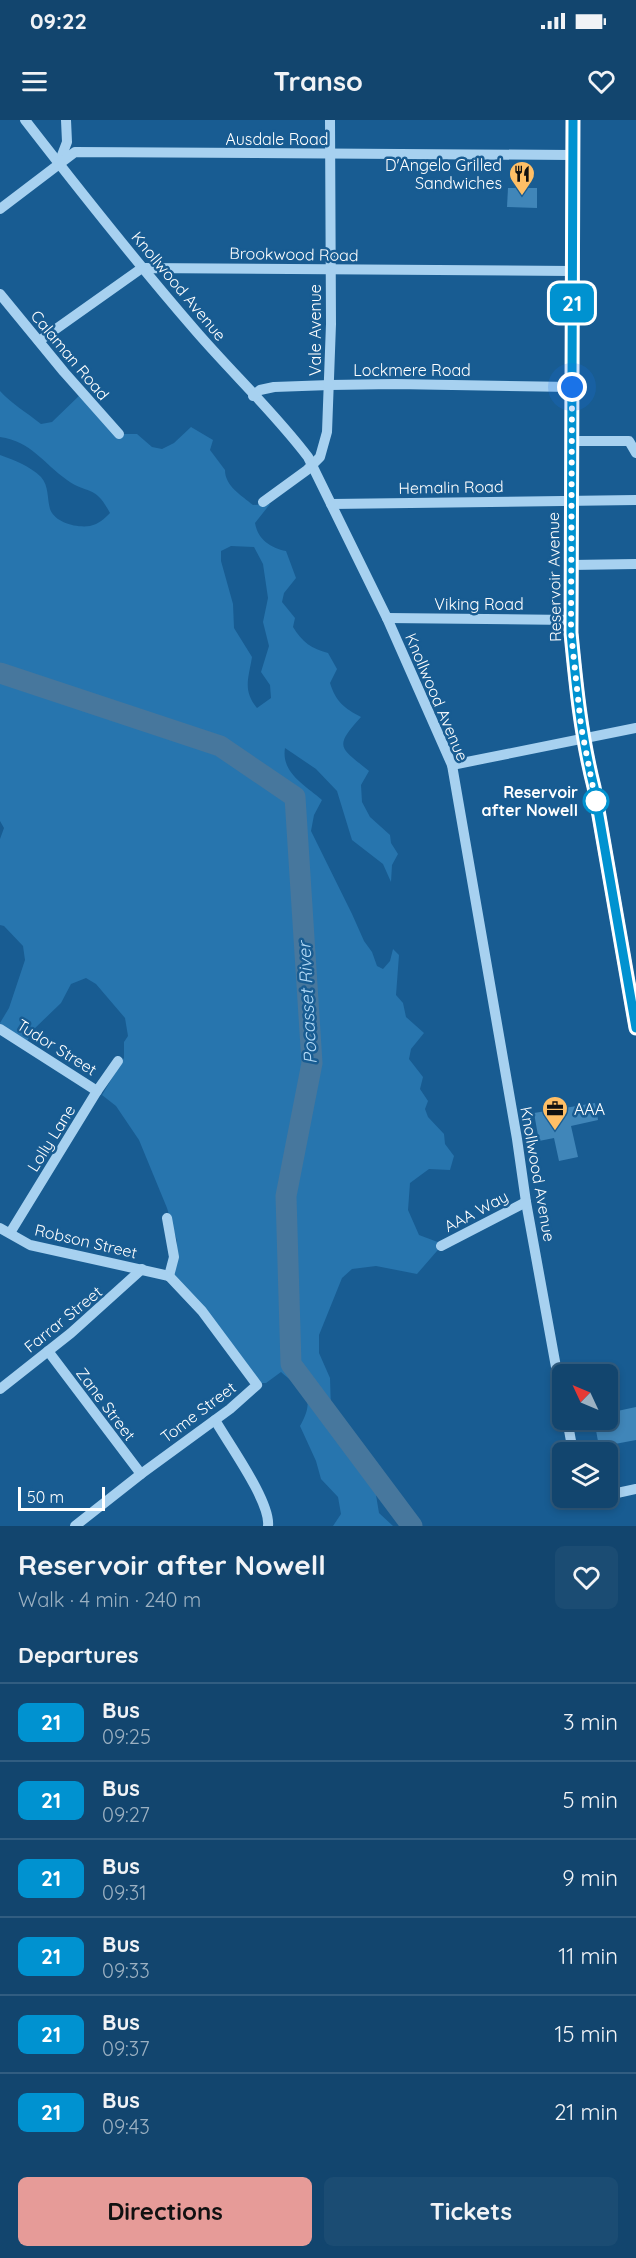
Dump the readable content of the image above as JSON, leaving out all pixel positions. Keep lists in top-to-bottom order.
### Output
{
  "streets": {
    "main road": ["Reservoir Avenue"],
    "street": [
      "Ausdale Road",
      "Brookwood Road",
      "Knollwood Avenue",
      "Vale Avenue",
      "Calaman Road",
      "Lockmere Road",
      "Hemalin Road",
      "Viking Road",
      "Tudor Street",
      "Lolly Lane",
      "AAA Way",
      "Robson Street",
      "Farrar Street",
      "Zane Street",
      "Tome Street"
    ]
  },
  "crossings": [
    ["Ausdale Road", "Knollwood Avenue"],
    ["Ausdale Road", "Vale Avenue"],
    ["Ausdale Road", "Reservoir Avenue"],
    ["Brookwood Road", "Knollwood Avenue"],
    ["Brookwood Road", "Vale Avenue"],
    ["Brookwood Road", "Reservoir Avenue"],
    ["Knollwood Avenue", "Vale Avenue"],
    ["Knollwood Avenue", "Lockmere Road"],
    ["Knollwood Avenue", "Hemalin Road"],
    ["Knollwood Avenue", "Viking Road"],
    ["Knollwood Avenue", "AAA Way"],
    ["Vale Avenue", "Lockmere Road"],
    ["Lockmere Road", "Reservoir Avenue"],
    ["Hemalin Road", "Reservoir Avenue"],
    ["Reservoir Avenue", "Viking Road"],
    ["Tudor Street", "Lolly Lane"],
    ["Lolly Lane", "Robson Street"],
    ["Robson Street", "Farrar Street"],
    ["Robson Street", "Tome Street"],
    ["Farrar Street", "Zane Street"],
    ["Zane Street", "Tome Street"]
  ],
  "water": ["Pocasset River"],
  "places": {
    "restaurant": ["D'Angelo Grilled Sandwiches"],
    "other": ["Reservoir after Nowell"],
    "office": ["AAA"]
  },
  "lines": ["bus line 21"],
  "scale_bar": "50 m",
  "north": "top left",
  "page": {
    "status": "09:22",
    "header": "Transo",
    "on_map": "21",
    "scale": "50 m",
    "heading": [
      ["Reservoir after Nowell", "Walk · 4 min · 240 m"],
      "Departures"
    ],
    "list": [
      {
        "mark": "21",
        "name": "Bus",
        "note": "09:25",
        "value": "3 min"
      },
      {
        "mark": "21",
        "name": "Bus",
        "note": "09:27",
        "value": "5 min"
      },
      {
        "mark": "21",
        "name": "Bus",
        "note": "09:31",
        "value": "9 min"
      },
      {
        "mark": "21",
        "name": "Bus",
        "note": "09:33",
        "value": "11 min"
      },
      {
        "mark": "21",
        "name": "Bus",
        "note": "09:37",
        "value": "15 min"
      },
      {
        "mark": "21",
        "name": "Bus",
        "note": "09:43",
        "value": "21 min"
      }
    ],
    "buttons": ["Directions", "Tickets"]
  }
}
